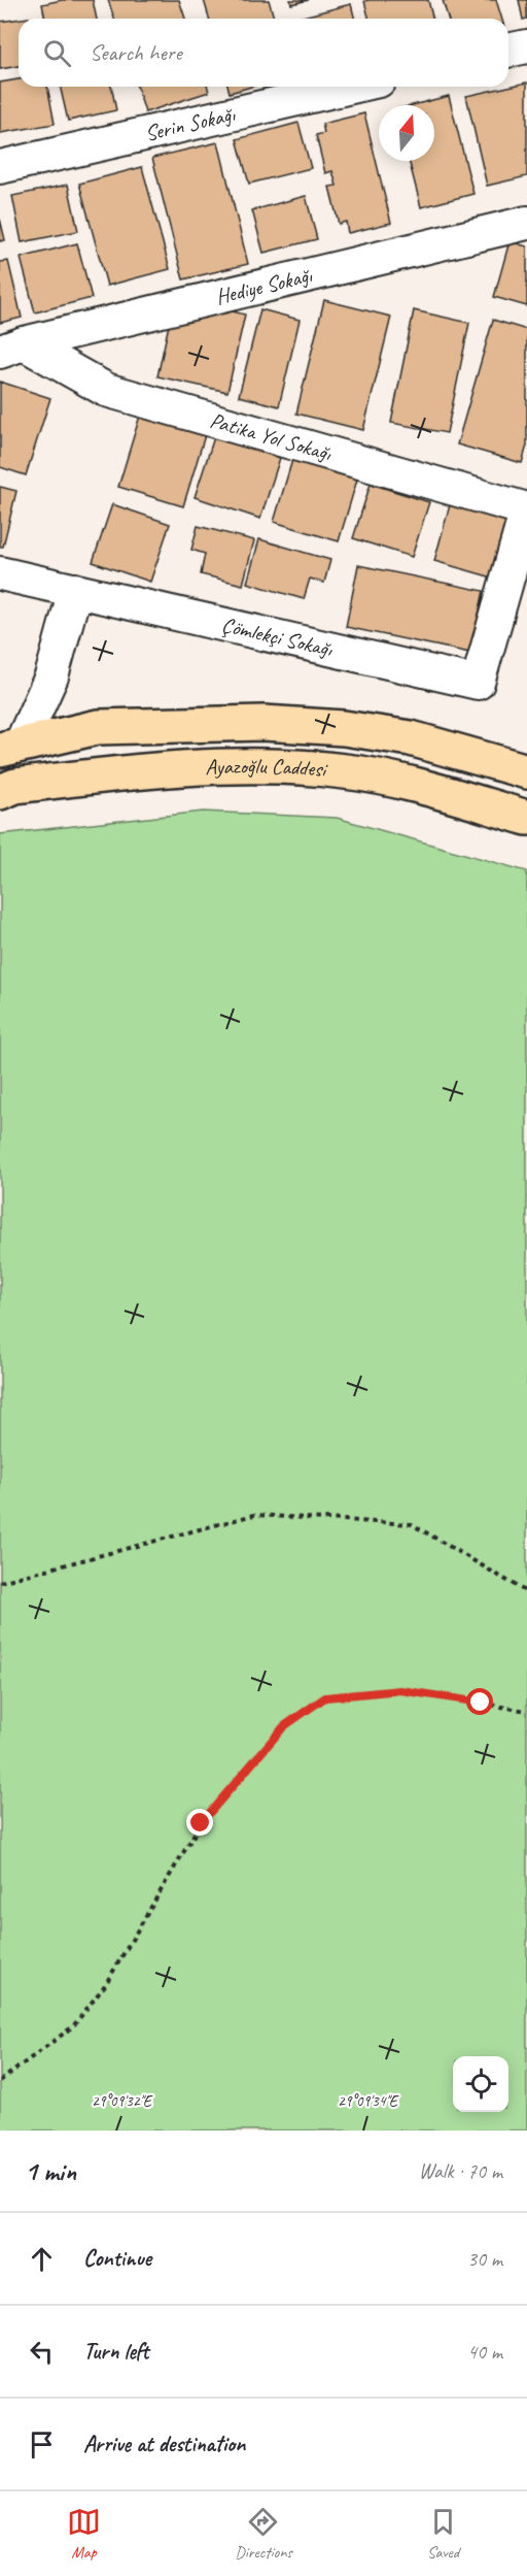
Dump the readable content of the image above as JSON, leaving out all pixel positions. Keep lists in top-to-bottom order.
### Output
{
  "streets": {
    "main road": ["Ayazoğlu Caddesi"],
    "street": [
      "Serin Sokağı",
      "Hediye Sokağı",
      "Patika Yol Sokağı",
      "Çömlekçi Sokağı"
    ]
  },
  "crossings": [
    ["Hediye Sokağı", "Patika Yol Sokağı"],
    ["Patika Yol Sokağı", "Çömlekçi Sokağı"]
  ],
  "north": "top",
  "page": {
    "search": "Search here",
    "heading": ["1 min", "Walk · 70 m"],
    "list": [
      ["Continue", "30 m"],
      ["Turn left", "40 m"],
      "Arrive at destination"
    ],
    "nav": ["Map", "Directions", "Saved"]
  },
  "coordinates": ["29°09'32\"E", "29°09'34\"E"]
}
